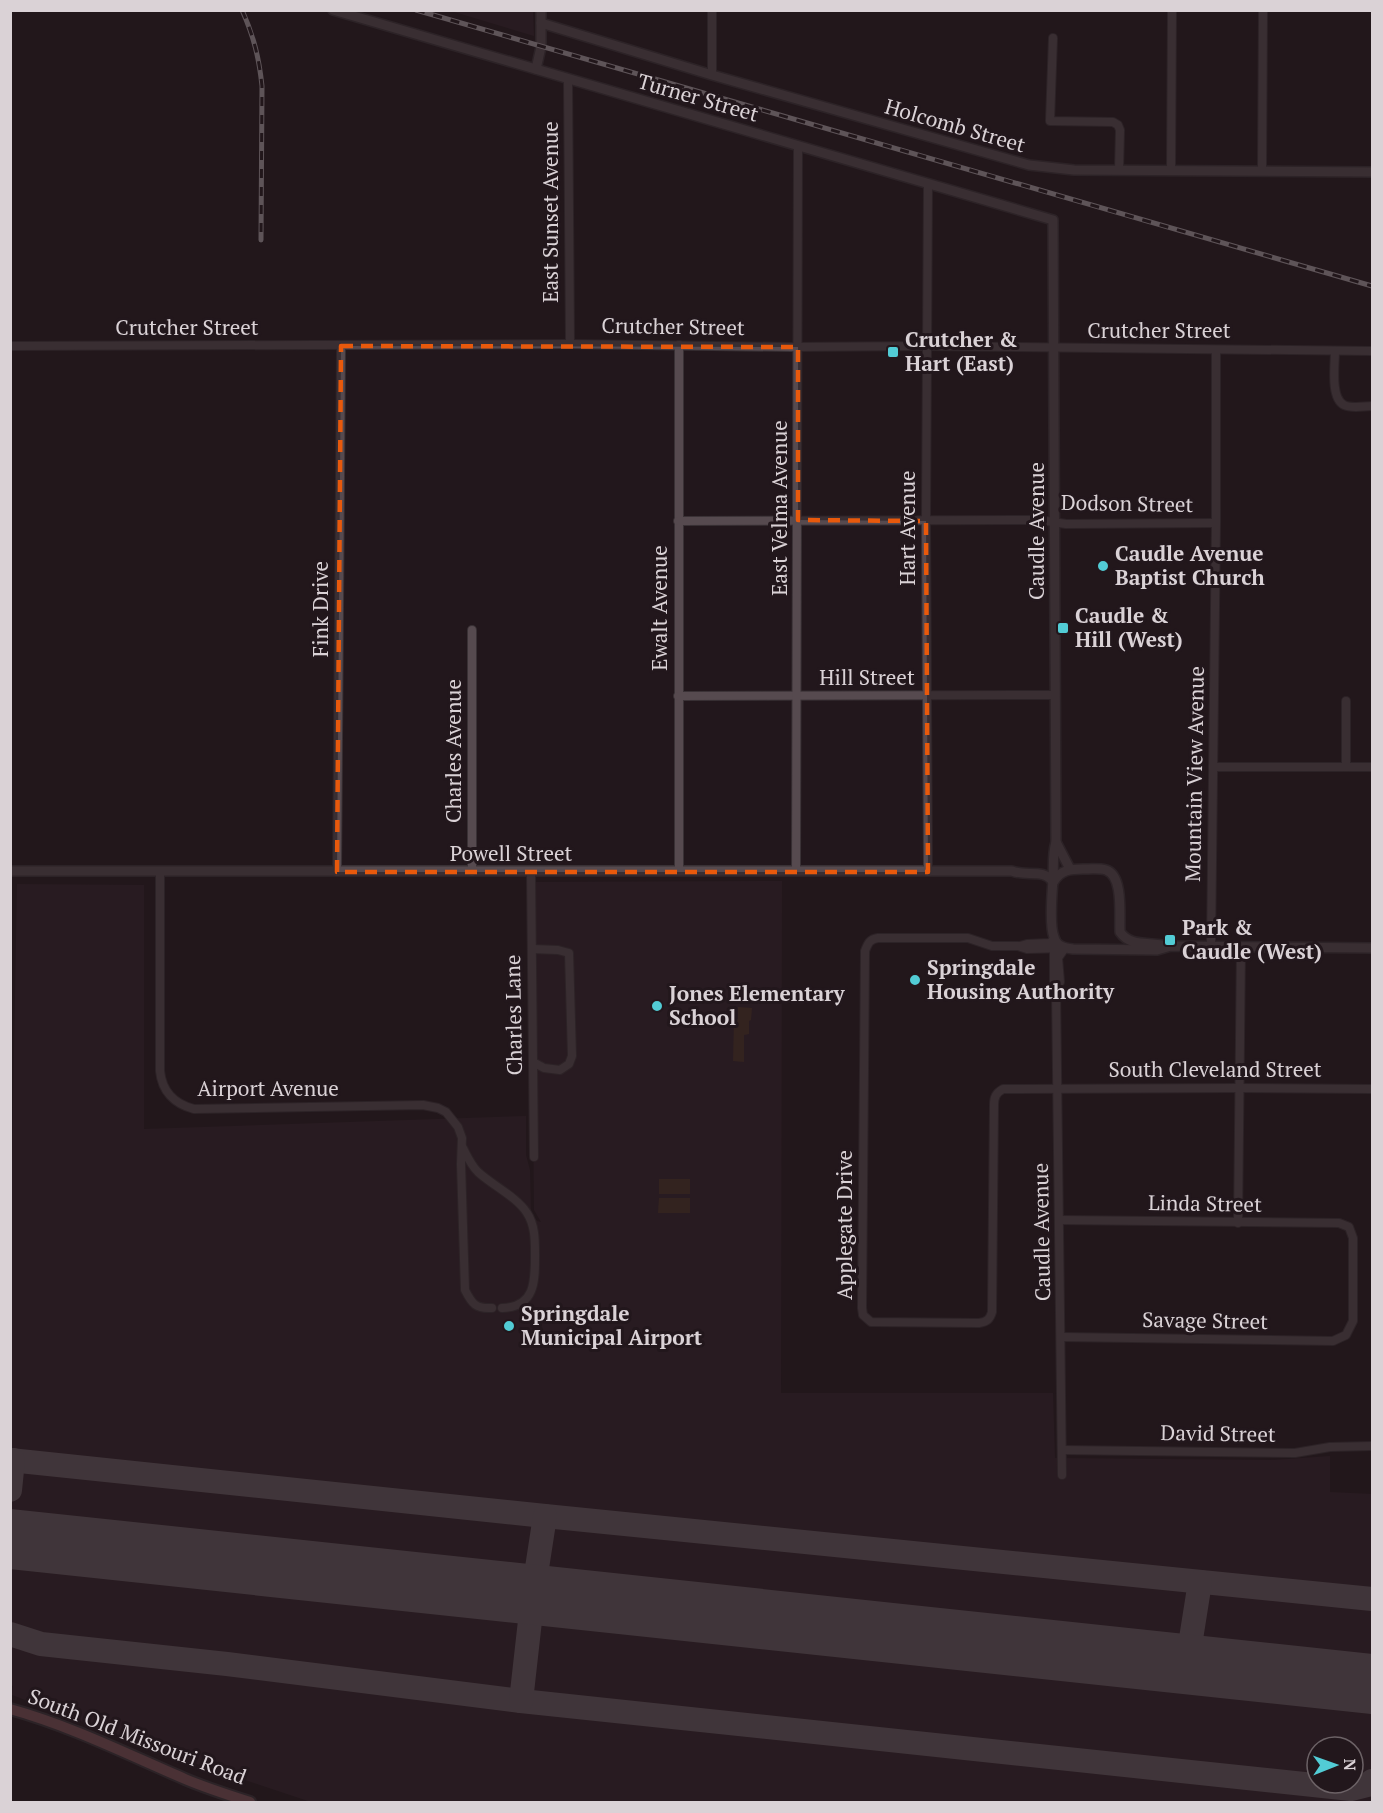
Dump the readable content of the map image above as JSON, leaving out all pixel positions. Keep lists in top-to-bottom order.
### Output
{
  "streets": {
    "main road": ["South Old Missouri Road"],
    "street": [
      "Turner Street",
      "Holcomb Street",
      "East Sunset Avenue",
      "Crutcher Street",
      "Dodson Street",
      "East Velma Avenue",
      "Hart Avenue",
      "Caudle Avenue",
      "Ewalt Avenue",
      "Fink Drive",
      "Hill Street",
      "Charles Avenue",
      "Mountain View Avenue",
      "Powell Street",
      "Charles Lane",
      "South Cleveland Street",
      "Airport Avenue",
      "Linda Street",
      "Applegate Drive",
      "Savage Street",
      "David Street"
    ]
  },
  "crossings": [
    ["Turner Street", "East Sunset Avenue"],
    ["Turner Street", "East Velma Avenue"],
    ["Turner Street", "Hart Avenue"],
    ["Turner Street", "Caudle Avenue"],
    ["East Sunset Avenue", "Crutcher Street"],
    ["Crutcher Street", "East Velma Avenue"],
    ["Crutcher Street", "Hart Avenue"],
    ["Crutcher Street", "Caudle Avenue"],
    ["Crutcher Street", "Ewalt Avenue"],
    ["Crutcher Street", "Fink Drive"],
    ["Crutcher Street", "Mountain View Avenue"],
    ["Dodson Street", "East Velma Avenue"],
    ["Dodson Street", "Hart Avenue"],
    ["Dodson Street", "Caudle Avenue"],
    ["Dodson Street", "Ewalt Avenue"],
    ["Dodson Street", "Mountain View Avenue"],
    ["East Velma Avenue", "Hill Street"],
    ["East Velma Avenue", "Powell Street"],
    ["Hart Avenue", "Hill Street"],
    ["Hart Avenue", "Powell Street"],
    ["Caudle Avenue", "Hill Street"],
    ["Caudle Avenue", "Powell Street"],
    ["Caudle Avenue", "South Cleveland Street"],
    ["Caudle Avenue", "Linda Street"],
    ["Caudle Avenue", "Applegate Drive"],
    ["Caudle Avenue", "Savage Street"],
    ["Caudle Avenue", "David Street"],
    ["Ewalt Avenue", "Hill Street"],
    ["Ewalt Avenue", "Powell Street"],
    ["Fink Drive", "Powell Street"],
    ["Charles Avenue", "Powell Street"],
    ["Powell Street", "Charles Lane"],
    ["Powell Street", "Airport Avenue"],
    ["Powell Street", "Applegate Drive"],
    ["South Cleveland Street", "Applegate Drive"],
    ["Linda Street", "Savage Street"]
  ],
  "places": {
    "transit": ["Crutcher & Hart (East)", "Caudle & Hill (West)", "Park & Caudle (West)"],
    "other": [
      "Caudle Avenue Baptist Church",
      "Springdale Housing Authority",
      "Jones Elementary School",
      "Springdale Municipal Airport"
    ]
  },
  "north": "right"
}
